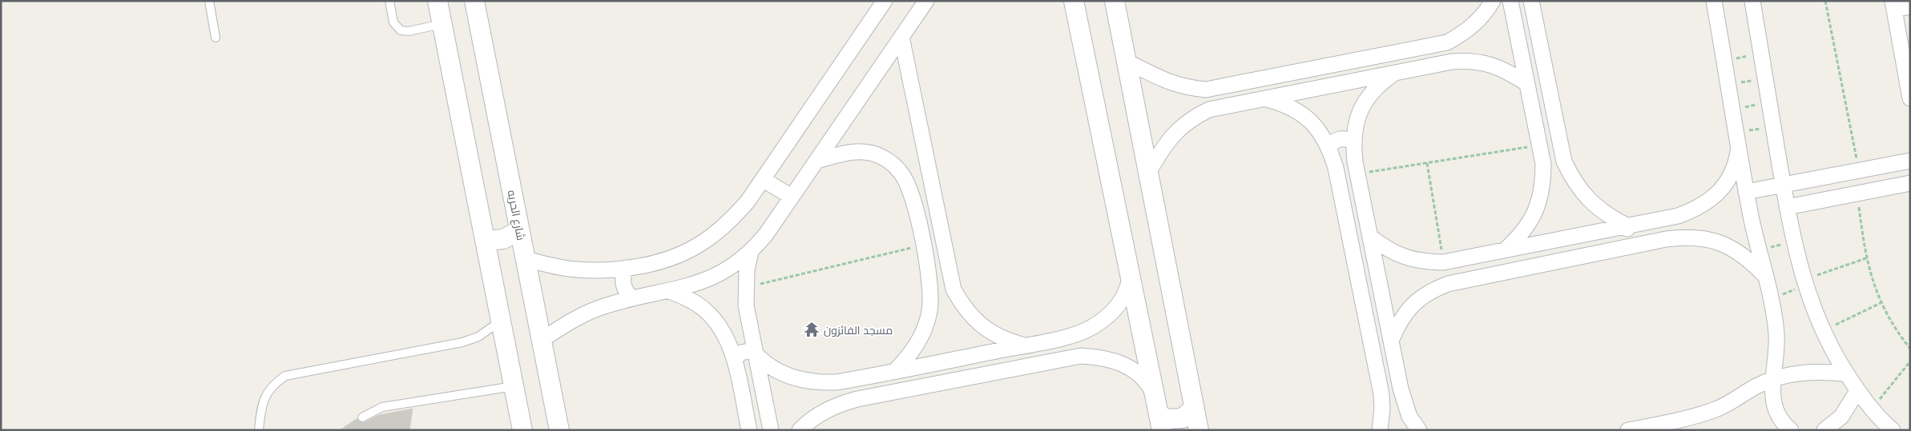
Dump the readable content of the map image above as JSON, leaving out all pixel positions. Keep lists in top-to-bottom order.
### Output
{
  "streets": {
    "street": ["شارع الحريه"]
  },
  "places": {
    "temple": ["مسجد الفائزون"]
  }
}
